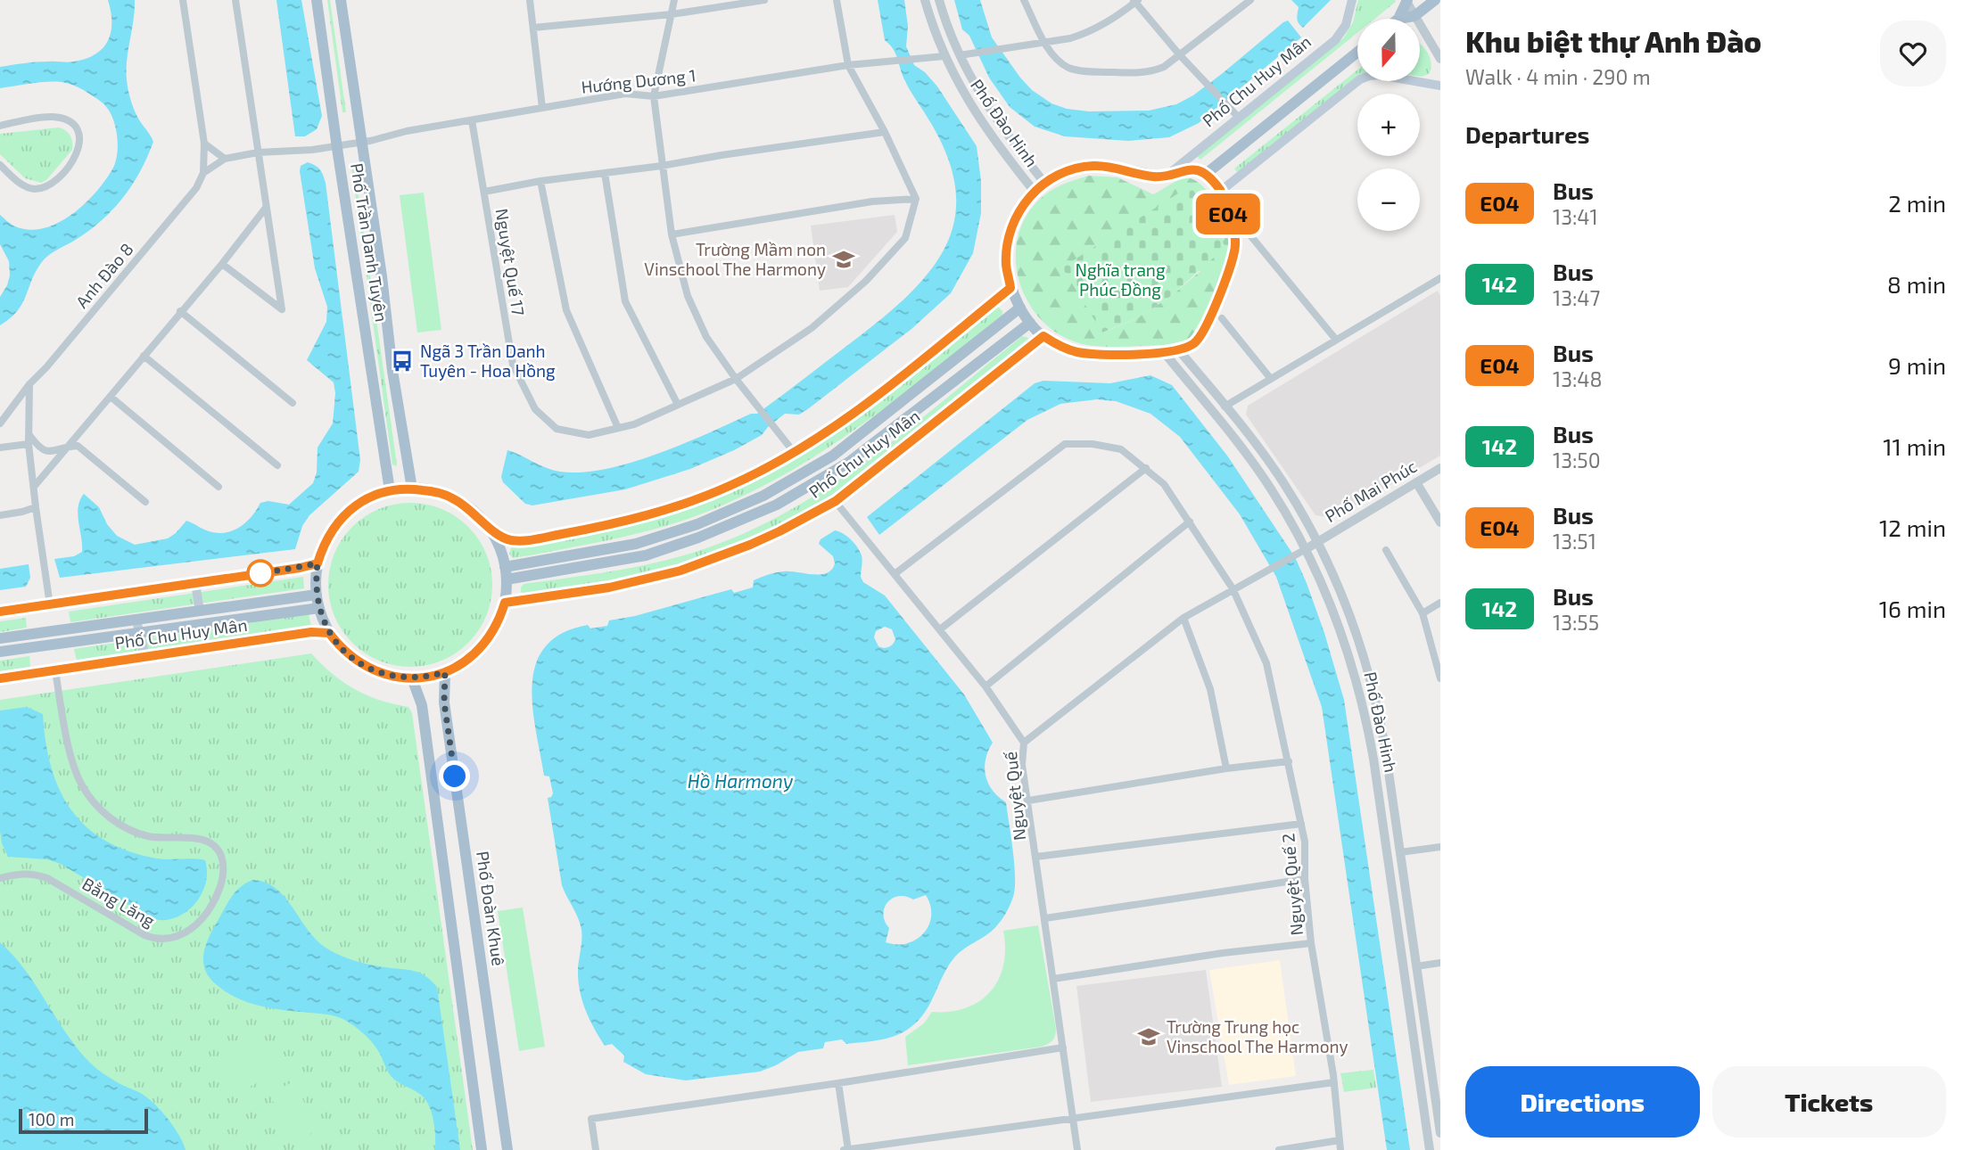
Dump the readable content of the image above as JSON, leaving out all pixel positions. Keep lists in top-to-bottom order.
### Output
{
  "streets": {
    "main road": ["Phố Chu Huy Mân", "Phố Trần Danh Tuyên", "Phố Đoàn Khuê"],
    "street": [
      "Hướng Dương 1",
      "Phố Đào Hinh",
      "Nguyệt Quế 17",
      "Anh Đào 8",
      "Phố Mai Phúc",
      "Nguyệt Quế",
      "Nguyệt Quế 2",
      "Bằng Lăng"
    ]
  },
  "crossings": [
    ["Hướng Dương 1", "Phố Đào Hinh"],
    ["Hướng Dương 1", "Phố Trần Danh Tuyên"],
    ["Hướng Dương 1", "Nguyệt Quế 17"],
    ["Phố Chu Huy Mân", "Phố Đào Hinh"],
    ["Phố Chu Huy Mân", "Phố Trần Danh Tuyên"],
    ["Phố Chu Huy Mân", "Nguyệt Quế"],
    ["Phố Chu Huy Mân", "Bằng Lăng"],
    ["Phố Chu Huy Mân", "Phố Đoàn Khuê"],
    ["Phố Đào Hinh", "Phố Mai Phúc"],
    ["Phố Trần Danh Tuyên", "Phố Đoàn Khuê"],
    ["Nguyệt Quế", "Nguyệt Quế 2"]
  ],
  "water": ["Hồ Harmony"],
  "parks": ["Nghĩa trang Phúc Đồng"],
  "places": {
    "school or university": ["Trường Mầm non Vinschool The Harmony", "Trường Trung học Vinschool The Harmony"],
    "bus stop": ["Ngã 3 Trần Danh Tuyên - Hoa Hồng"]
  },
  "lines": ["bus line E04"],
  "scale_bar": "100 m",
  "north": "bottom",
  "page": {
    "on_map": "E04",
    "heading": [
      ["Khu biệt thự Anh Đào", "Walk · 4 min · 290 m"],
      "Departures"
    ],
    "map_buttons": ["+", "−"],
    "list": [
      {
        "mark": "E04",
        "name": "Bus",
        "note": "13:41",
        "value": "2 min"
      },
      {
        "mark": "142",
        "name": "Bus",
        "note": "13:47",
        "value": "8 min"
      },
      {
        "mark": "E04",
        "name": "Bus",
        "note": "13:48",
        "value": "9 min"
      },
      {
        "mark": "142",
        "name": "Bus",
        "note": "13:50",
        "value": "11 min"
      },
      {
        "mark": "E04",
        "name": "Bus",
        "note": "13:51",
        "value": "12 min"
      },
      {
        "mark": "142",
        "name": "Bus",
        "note": "13:55",
        "value": "16 min"
      }
    ],
    "buttons": ["Directions", "Tickets"],
    "scale": "100 m"
  }
}
